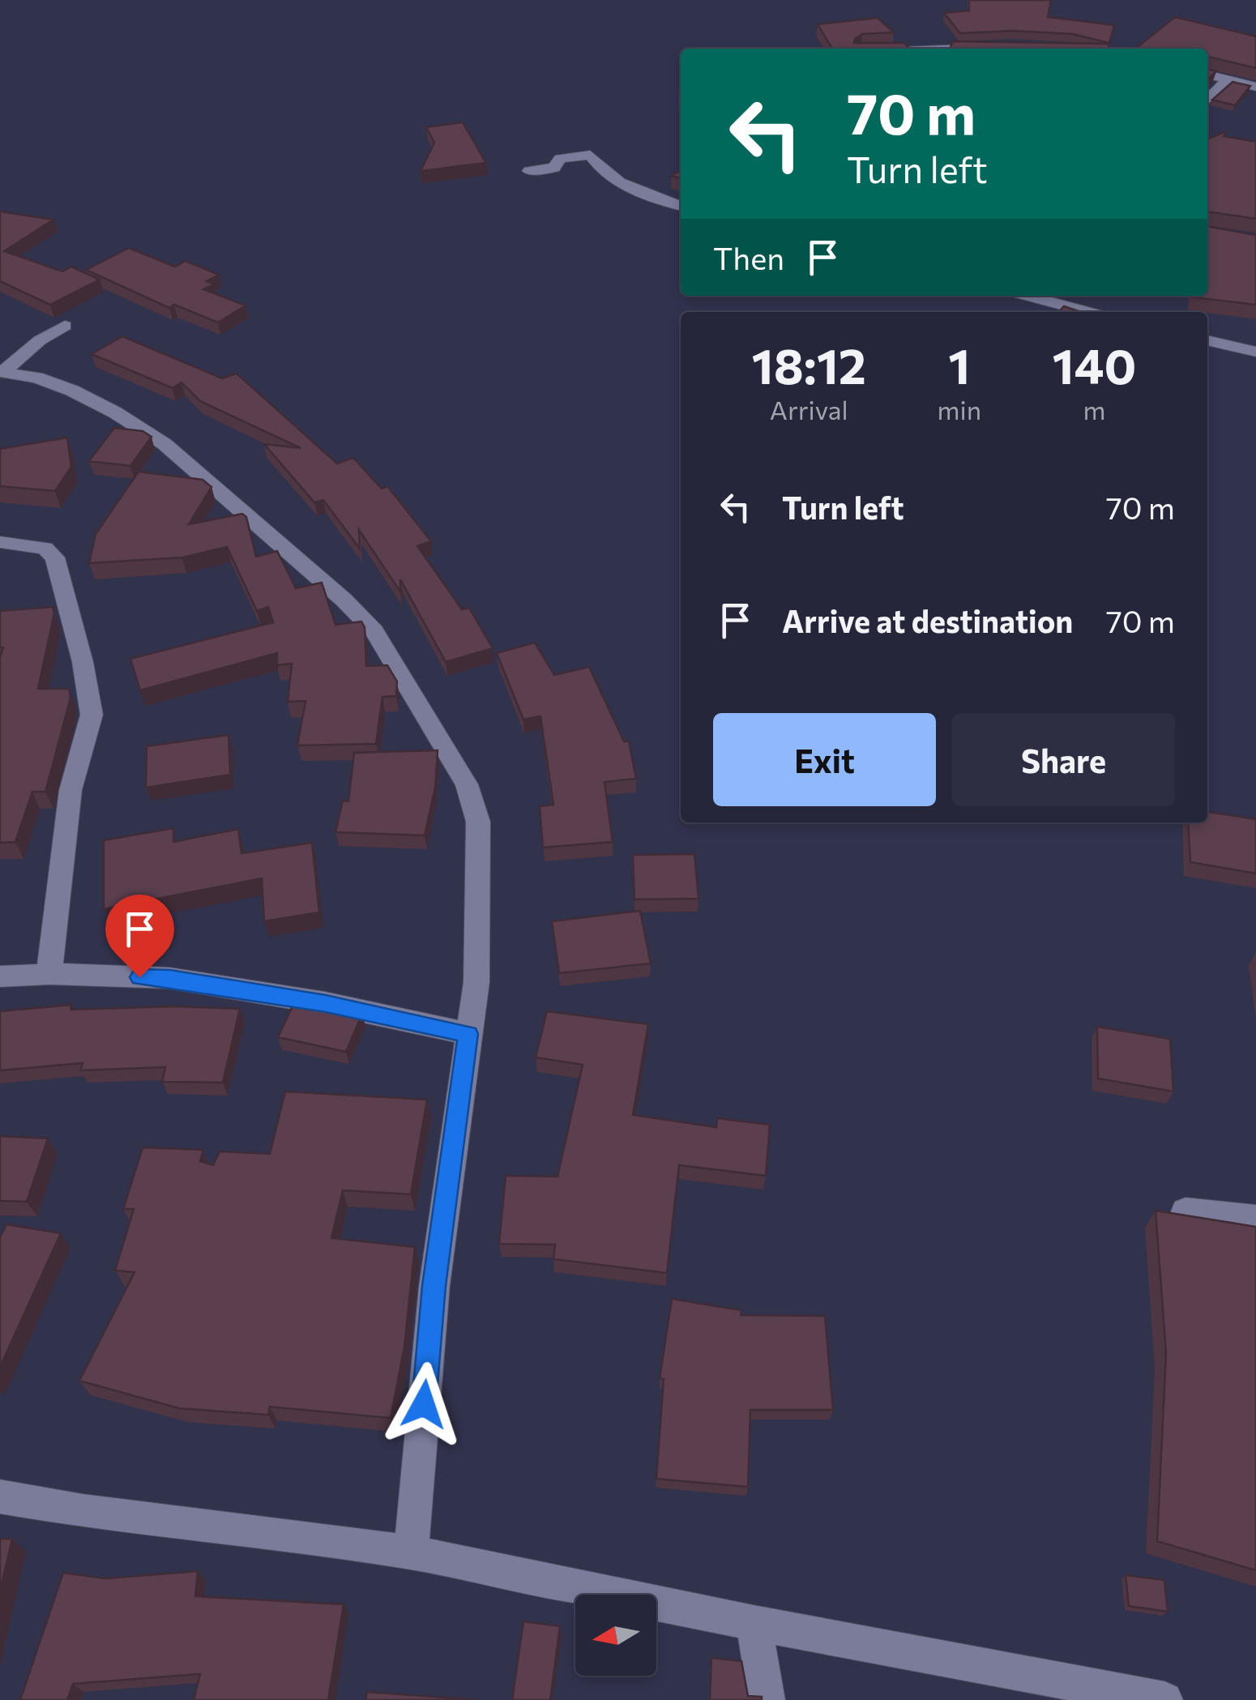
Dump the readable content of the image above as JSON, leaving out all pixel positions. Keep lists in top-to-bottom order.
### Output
{
  "north": "left",
  "page": {
    "turn": ["70 m", "Turn left"],
    "then": "Then",
    "eta": [
      "18:12",
      "Arrival",
      "1",
      "min",
      "140",
      "m"
    ],
    "list": [
      {
        "name": "Turn left",
        "value": "70 m"
      },
      {
        "name": "Arrive at destination",
        "value": "70 m"
      }
    ],
    "buttons": ["Exit", "Share"]
  }
}
